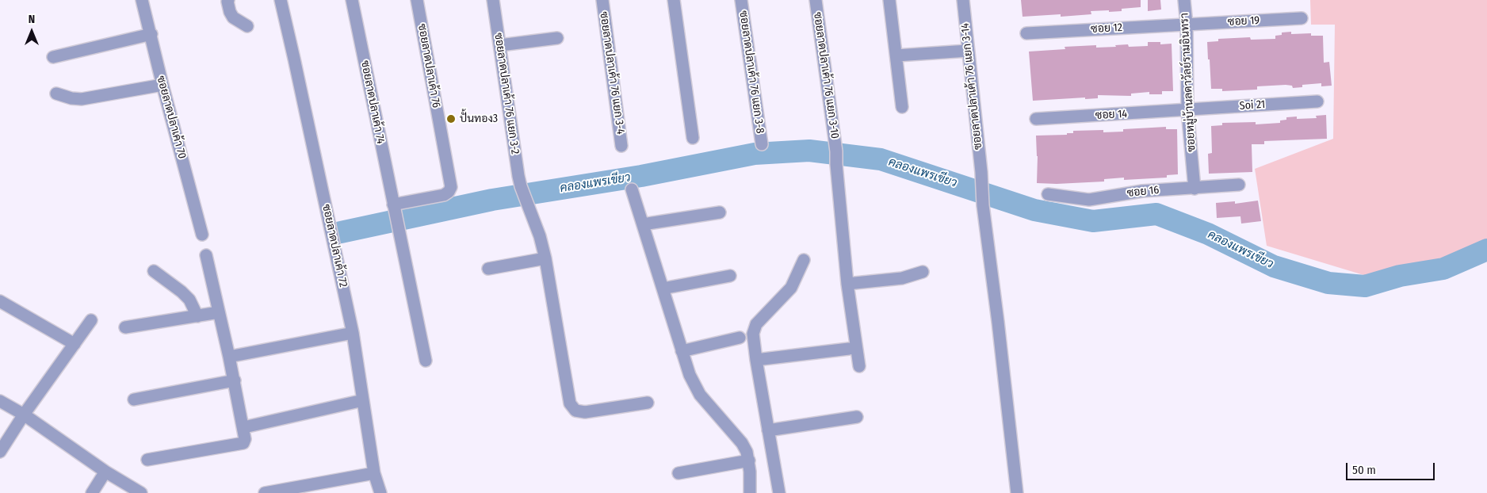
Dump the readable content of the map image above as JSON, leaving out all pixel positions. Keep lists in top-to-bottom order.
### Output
{
  "streets": {
    "street": [
      "ซอย 19",
      "ซอย 12",
      "ซอยลาดปลาเค้า 76",
      "ซอยลาดปลาเค้า 76 แยก 3-8",
      "ซอยลาดปลาเค้า 76 แยก 3-4",
      "ซอยลาดปลาเค้า 76 แยก 3-10",
      "ซอยหมู่บ้านลดาวัลย์รามอินทรา",
      "ซอยลาดปลาเค้า 76 แยก 3-14",
      "ซอยลาดปลาเค้า 76 แยก 3-2",
      "ซอยลาดปลาเค้า 74",
      "Soi 21",
      "ซอย 14",
      "ซอยลาดปลาเค้า 70",
      "ซอย 16",
      "ซอยลาดปลาเค้า 72"
    ]
  },
  "crossings": [
    ["ซอย 19", "ซอย 12"],
    ["ซอย 19", "ซอยหมู่บ้านลดาวัลย์รามอินทรา"],
    ["ซอย 12", "ซอยหมู่บ้านลดาวัลย์รามอินทรา"],
    ["ซอยลาดปลาเค้า 76", "ซอยลาดปลาเค้า 74"],
    ["ซอยหมู่บ้านลดาวัลย์รามอินทรา", "Soi 21"],
    ["ซอยหมู่บ้านลดาวัลย์รามอินทรา", "ซอย 14"],
    ["ซอยหมู่บ้านลดาวัลย์รามอินทรา", "ซอย 16"],
    ["Soi 21", "ซอย 14"]
  ],
  "water": ["คลองแพรเขียว"],
  "places": ["ปั้นทอง3"],
  "scale_bar": "50 m",
  "north": "top"
}
